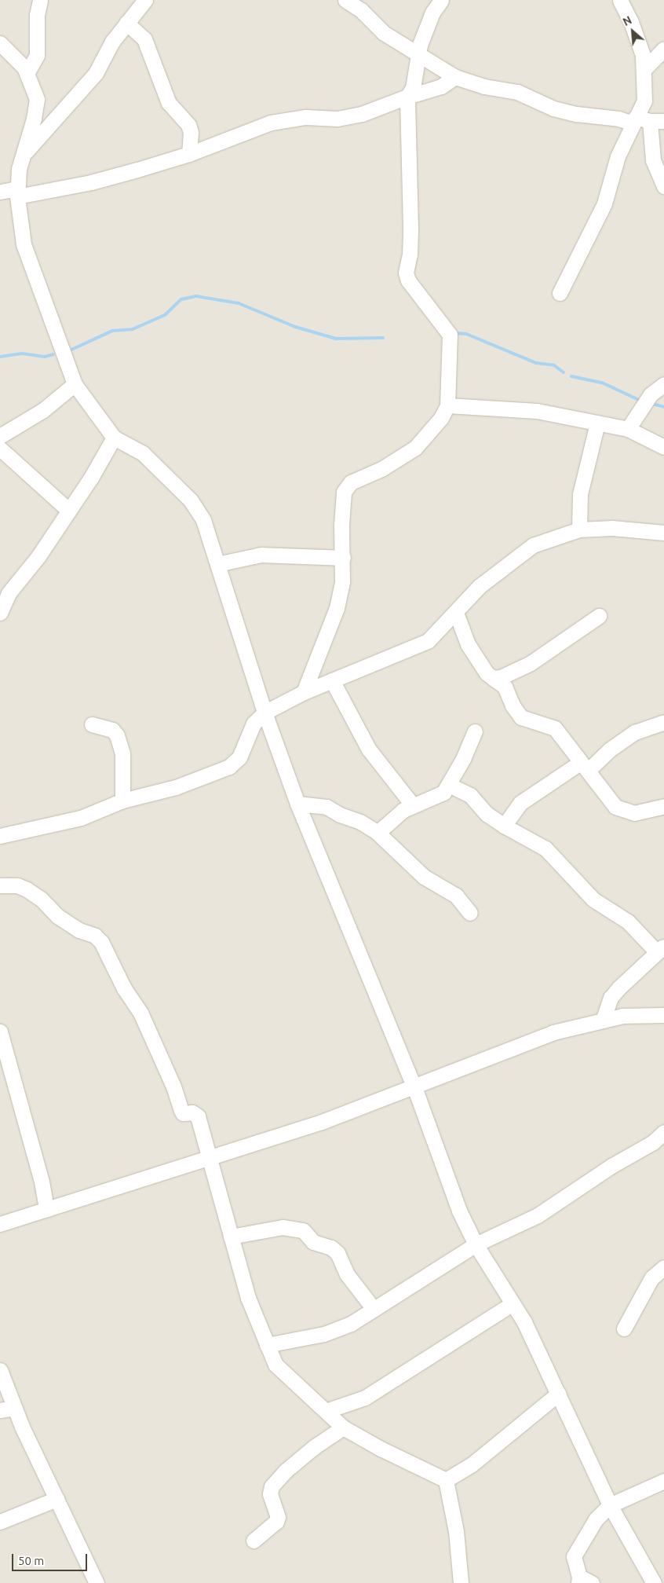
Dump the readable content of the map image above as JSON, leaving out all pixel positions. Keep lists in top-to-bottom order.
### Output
{
  "scale_bar": "50 m",
  "north": "top left"
}
